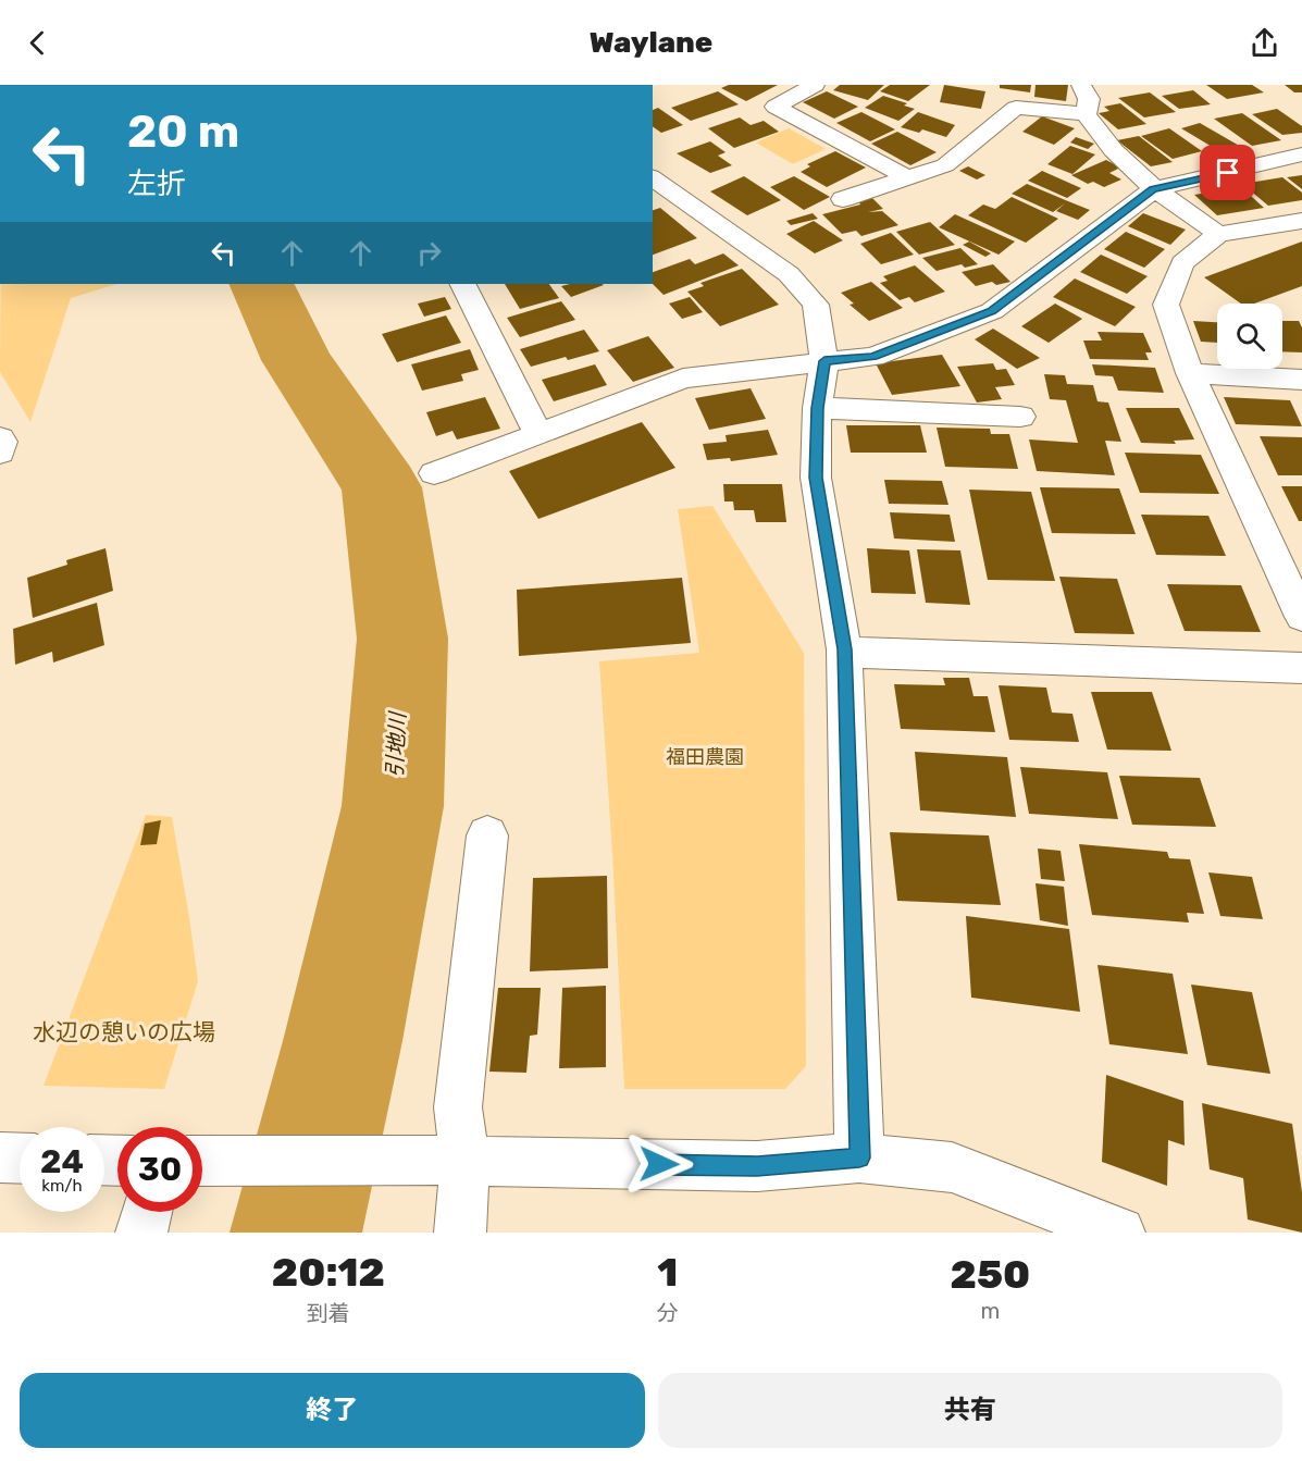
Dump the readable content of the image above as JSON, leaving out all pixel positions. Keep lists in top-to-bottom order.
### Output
{
  "water": ["引地川"],
  "parks": ["福田農園", "水辺の憩いの広場"],
  "page": {
    "header": "Waylane",
    "turn": ["20 m", "左折"],
    "speed": "24 km/h",
    "limit": "30",
    "eta": [
      "20:12",
      "到着",
      "1",
      "分",
      "250",
      "m"
    ],
    "buttons": ["終了", "共有"]
  }
}
